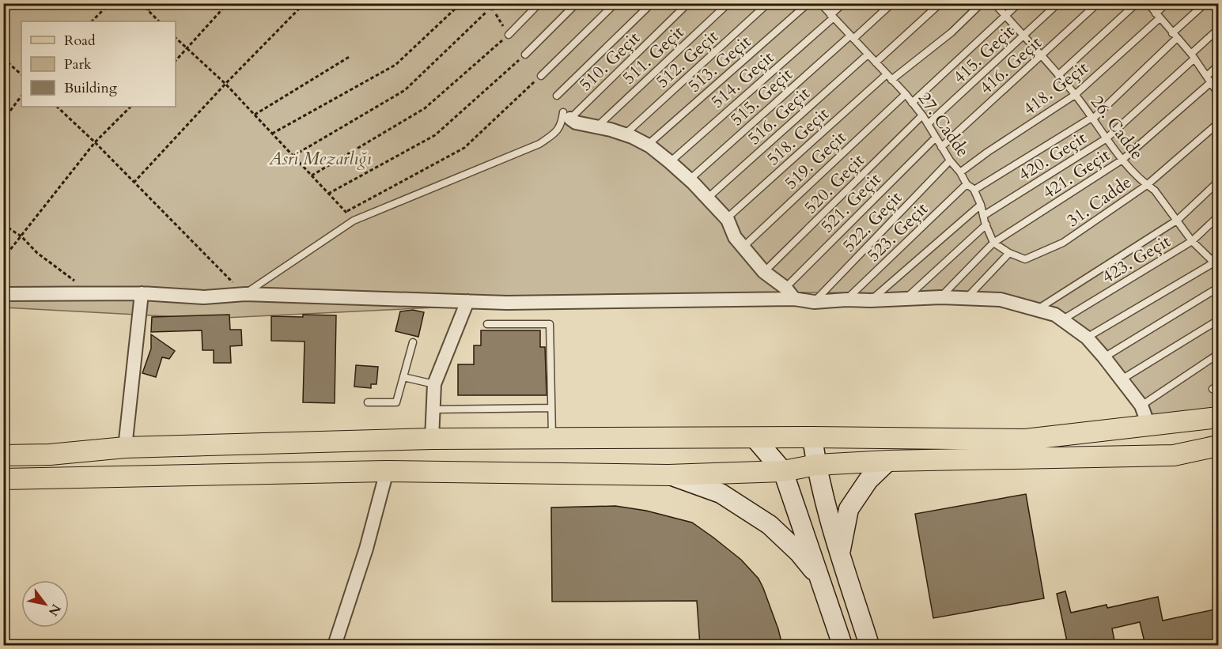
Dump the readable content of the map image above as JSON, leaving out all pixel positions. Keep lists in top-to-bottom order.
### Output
{
  "streets": {
    "lane": [
      "415. Geçit",
      "511. Geçit",
      "512. Geçit",
      "510. Geçit",
      "513. Geçit",
      "416. Geçit",
      "514. Geçit",
      "418. Geçit",
      "515. Geçit",
      "516. Geçit",
      "27. Cadde",
      "26. Cadde",
      "518. Geçit",
      "420. Geçit",
      "519. Geçit",
      "421. Geçit",
      "520. Geçit",
      "31. Cadde",
      "521. Geçit",
      "522. Geçit",
      "523. Geçit",
      "423. Geçit"
    ]
  },
  "crossings": [
    ["415. Geçit", "27. Cadde"],
    ["415. Geçit", "26. Cadde"],
    ["416. Geçit", "27. Cadde"],
    ["416. Geçit", "26. Cadde"],
    ["514. Geçit", "27. Cadde"],
    ["418. Geçit", "27. Cadde"],
    ["418. Geçit", "26. Cadde"],
    ["515. Geçit", "27. Cadde"],
    ["516. Geçit", "27. Cadde"],
    ["27. Cadde", "518. Geçit"],
    ["27. Cadde", "420. Geçit"],
    ["27. Cadde", "519. Geçit"],
    ["27. Cadde", "421. Geçit"],
    ["27. Cadde", "520. Geçit"],
    ["27. Cadde", "521. Geçit"],
    ["27. Cadde", "522. Geçit"],
    ["27. Cadde", "523. Geçit"],
    ["26. Cadde", "420. Geçit"],
    ["26. Cadde", "421. Geçit"],
    ["26. Cadde", "31. Cadde"],
    ["26. Cadde", "423. Geçit"]
  ],
  "parks": ["Asri Mezarlığı"],
  "legend": ["Road", "Park", "Building"],
  "north": "bottom right"
}
